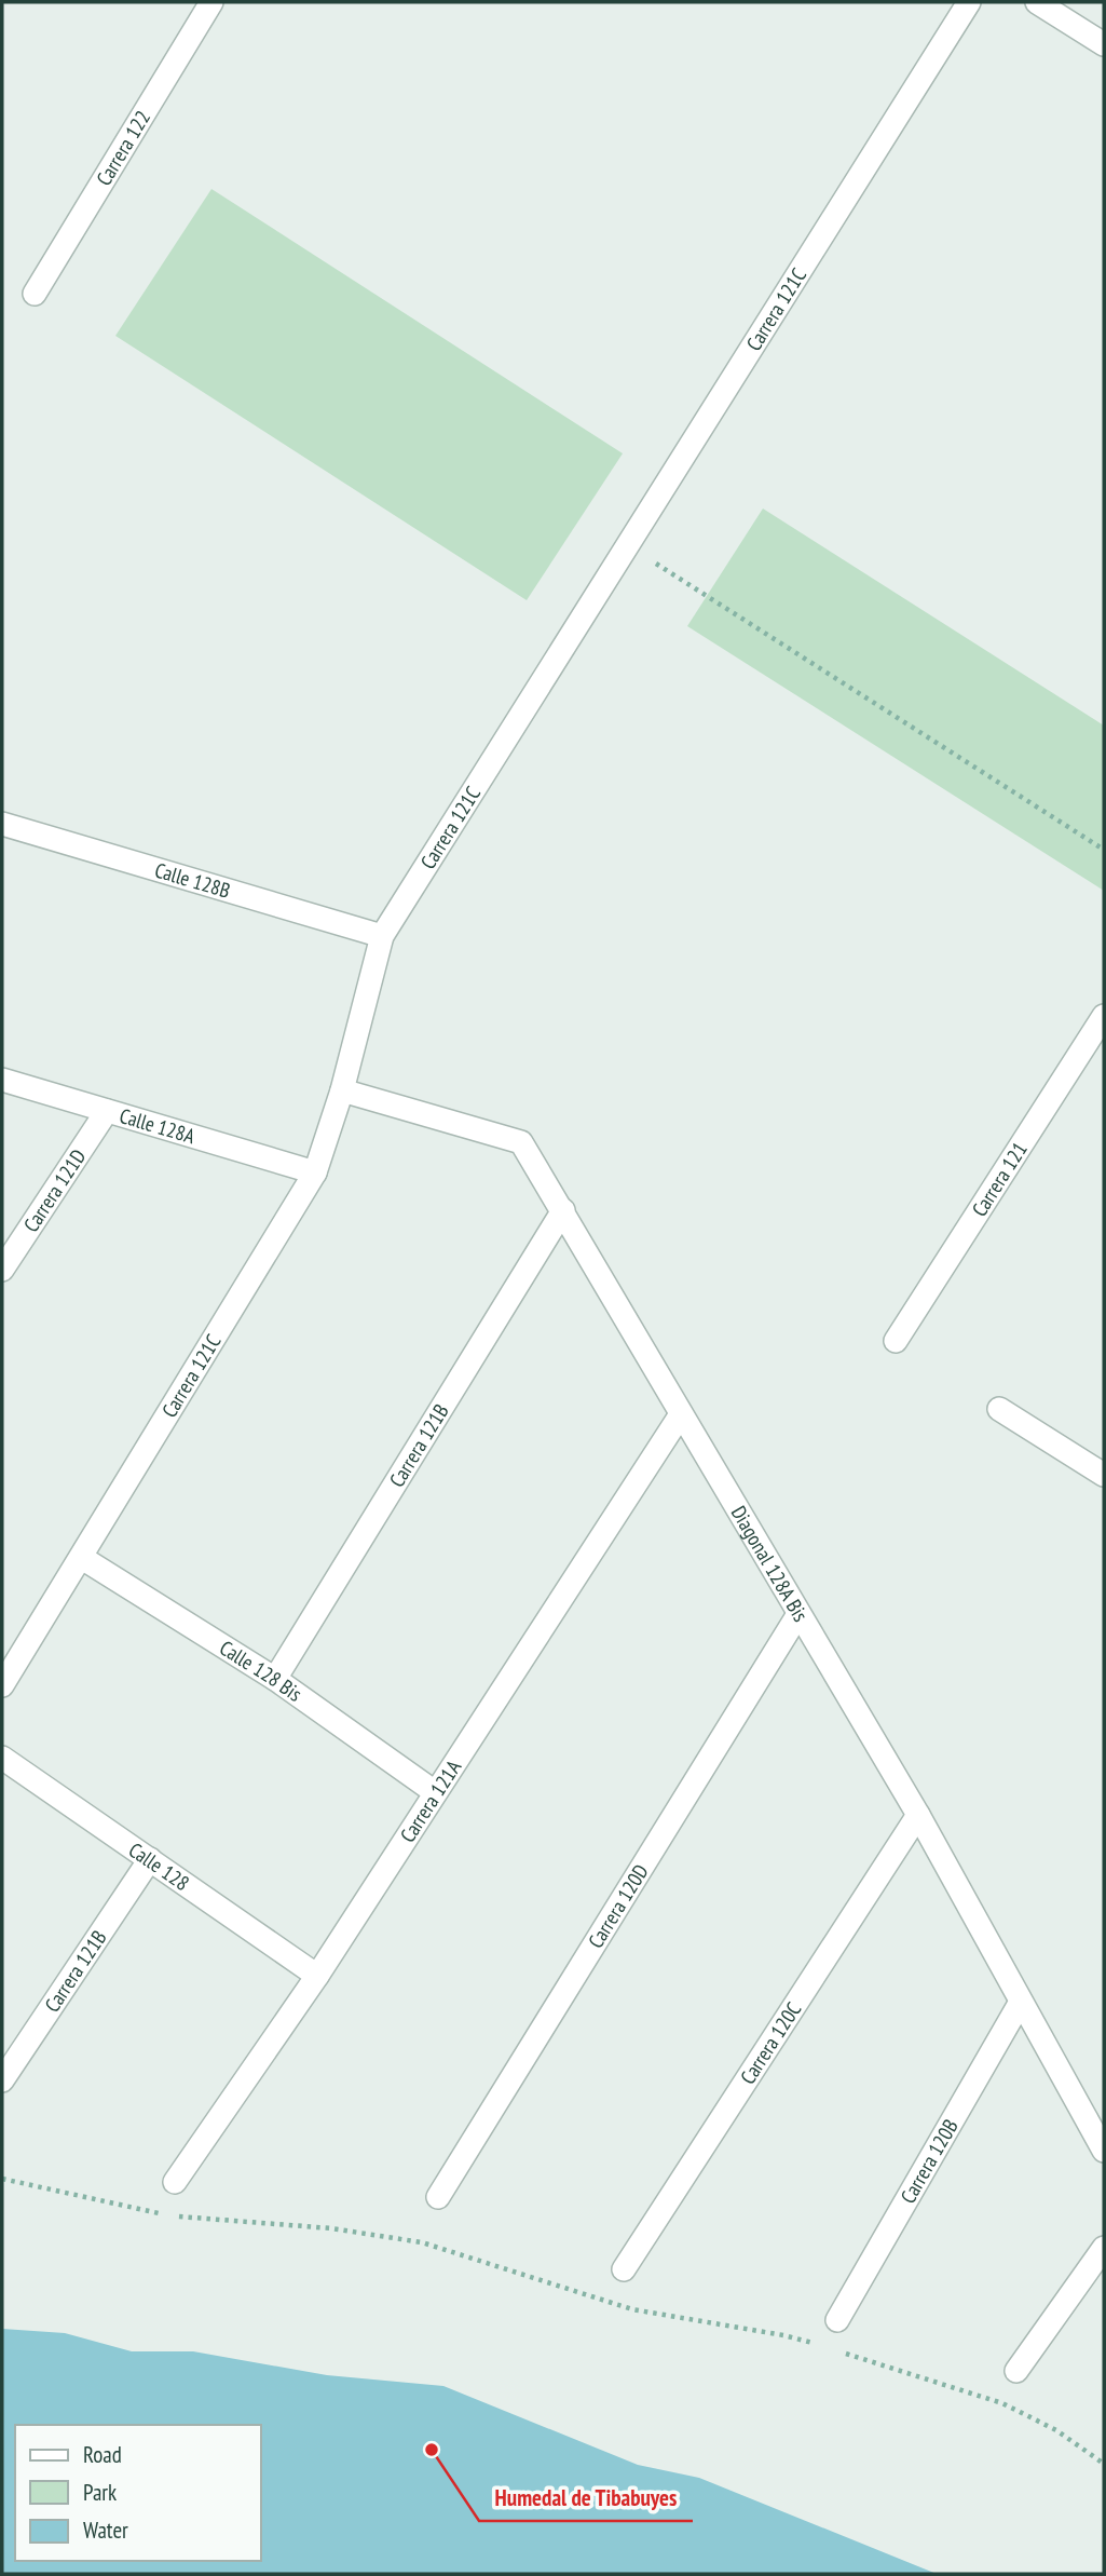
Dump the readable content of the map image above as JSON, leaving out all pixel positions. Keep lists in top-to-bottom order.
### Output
{
  "streets": {
    "street": [
      "Carrera 122",
      "Carrera 121C",
      "Calle 128B",
      "Calle 128A",
      "Carrera 121",
      "Carrera 121D",
      "Carrera 121B",
      "Diagonal 128A Bis",
      "Calle 128 Bis",
      "Carrera 121A",
      "Calle 128",
      "Carrera 120D",
      "Carrera 120C",
      "Carrera 120B"
    ]
  },
  "crossings": [
    ["Carrera 121C", "Calle 128B"],
    ["Carrera 121C", "Calle 128A"],
    ["Carrera 121C", "Diagonal 128A Bis"],
    ["Carrera 121C", "Calle 128 Bis"],
    ["Calle 128A", "Carrera 121D"],
    ["Carrera 121B", "Diagonal 128A Bis"],
    ["Carrera 121B", "Calle 128 Bis"],
    ["Carrera 121B", "Calle 128"],
    ["Diagonal 128A Bis", "Carrera 121A"],
    ["Diagonal 128A Bis", "Carrera 120D"],
    ["Diagonal 128A Bis", "Carrera 120C"],
    ["Diagonal 128A Bis", "Carrera 120B"],
    ["Calle 128 Bis", "Carrera 121A"],
    ["Carrera 121A", "Calle 128"]
  ],
  "places": ["Humedal de Tibabuyes"],
  "legend": ["Road", "Park", "Water"]
}
